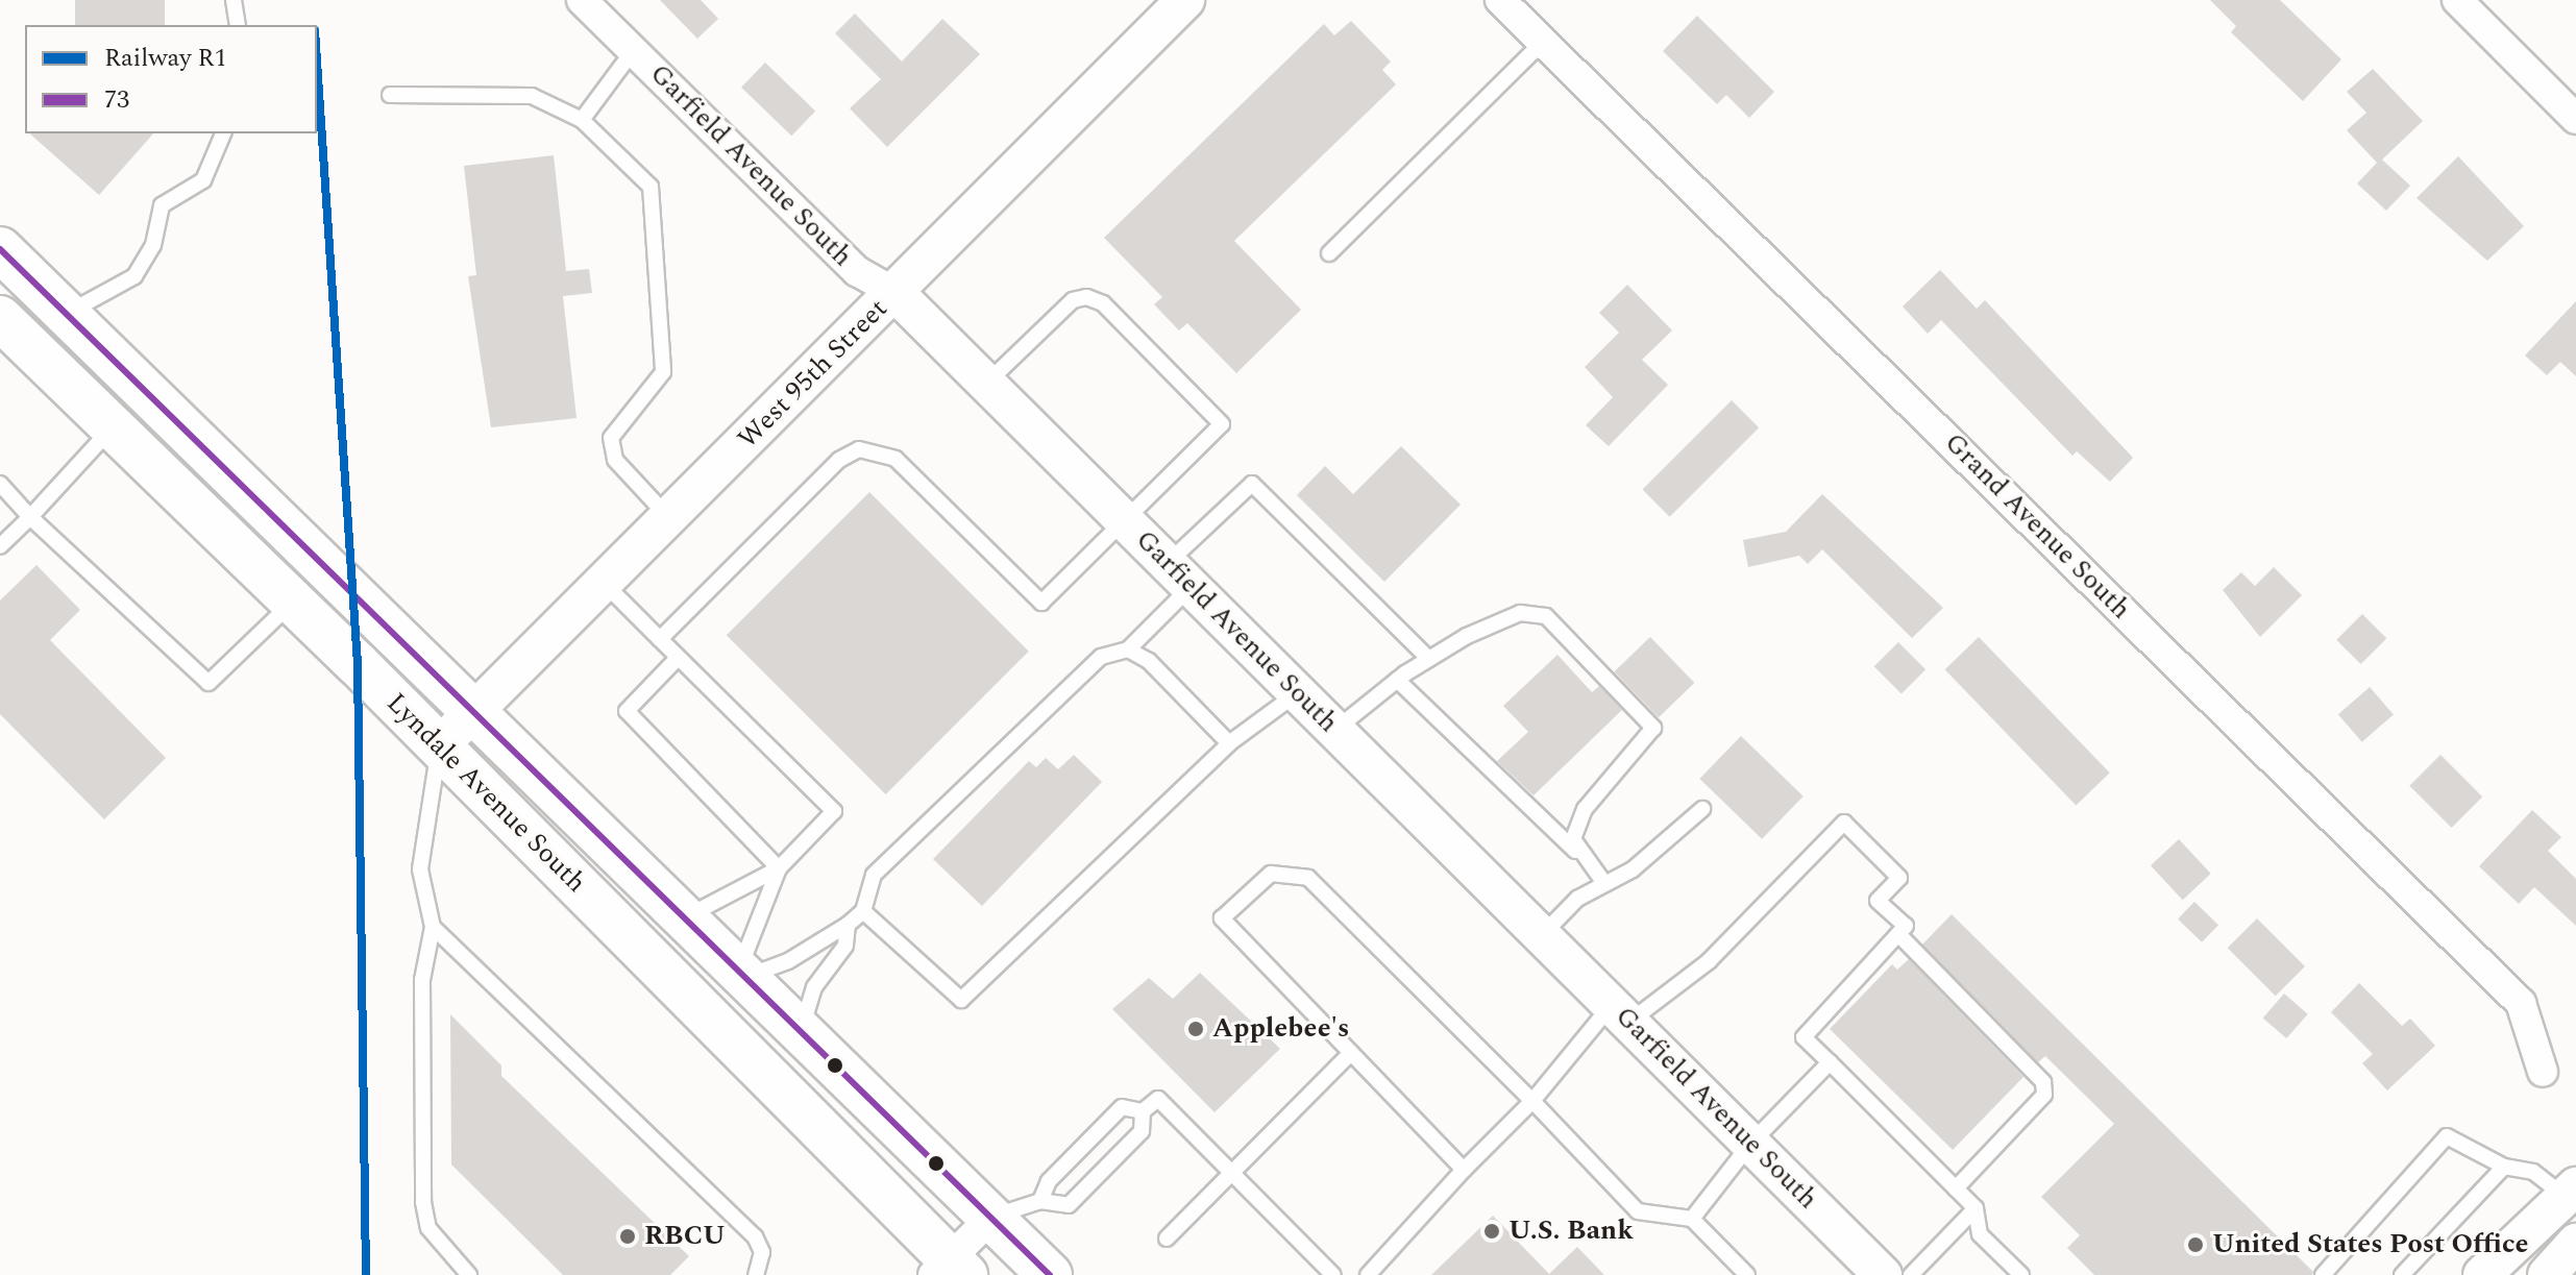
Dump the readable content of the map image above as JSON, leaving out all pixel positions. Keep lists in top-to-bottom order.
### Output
{
  "streets": {
    "main road": ["Lyndale Avenue South"],
    "street": ["Garfield Avenue South", "West 95th Street", "Grand Avenue South"]
  },
  "crossings": [
    ["Garfield Avenue South", "West 95th Street"],
    ["West 95th Street", "Lyndale Avenue South"]
  ],
  "places": [
    "Applebee's",
    "U.S. Bank",
    "RBCU",
    "United States Post Office"
  ],
  "lines": ["rail line R1", "transit line 73"],
  "legend": ["Railway R1", "73"]
}
